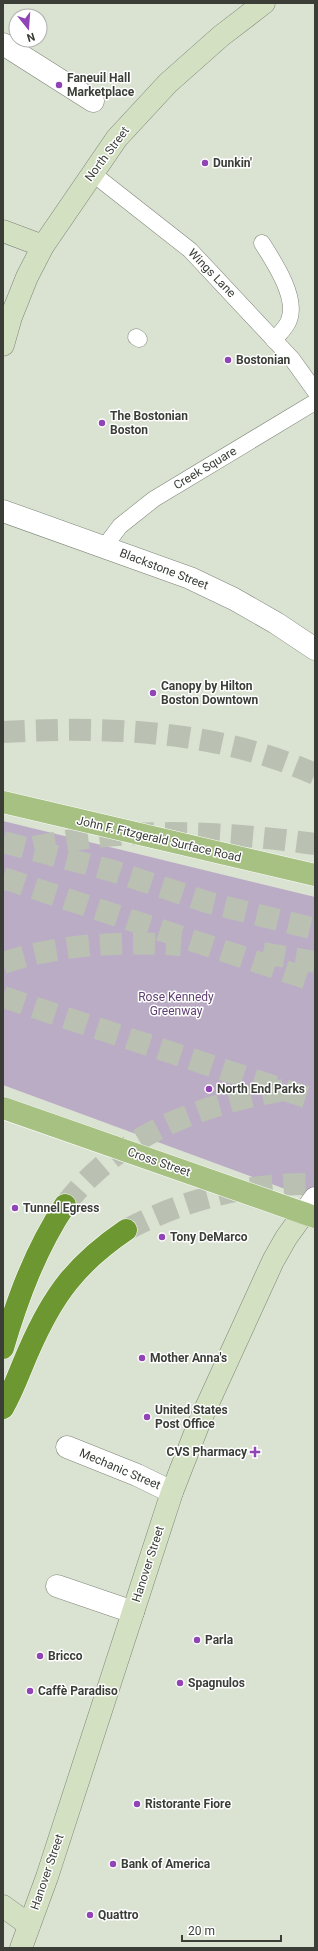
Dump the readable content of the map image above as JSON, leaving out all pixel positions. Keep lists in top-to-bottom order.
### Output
{
  "streets": {
    "main road": [
      "North Street",
      "John F. Fitzgerald Surface Road",
      "Cross Street",
      "Hanover Street"
    ],
    "street": ["Blackstone Street", "Mechanic Street"],
    "lane": ["Wings Lane", "Creek Square"]
  },
  "crossings": [
    ["North Street", "Wings Lane"],
    ["Creek Square", "Blackstone Street"],
    ["Cross Street", "Hanover Street"],
    ["Mechanic Street", "Hanover Street"]
  ],
  "parks": ["Rose Kennedy Greenway"],
  "places": {
    "other": [
      "Faneuil Hall Marketplace",
      "Dunkin'",
      "Bostonian",
      "The Bostonian Boston",
      "Canopy by Hilton Boston Downtown",
      "North End Parks",
      "Tunnel Egress",
      "Tony DeMarco",
      "Mother Anna's",
      "United States Post Office",
      "Parla",
      "Bricco",
      "Spagnulos",
      "Caffè Paradiso",
      "Ristorante Fiore",
      "Bank of America",
      "Quattro"
    ],
    "health": ["CVS Pharmacy"]
  },
  "scale_bar": "20 m",
  "north": "bottom"
}
